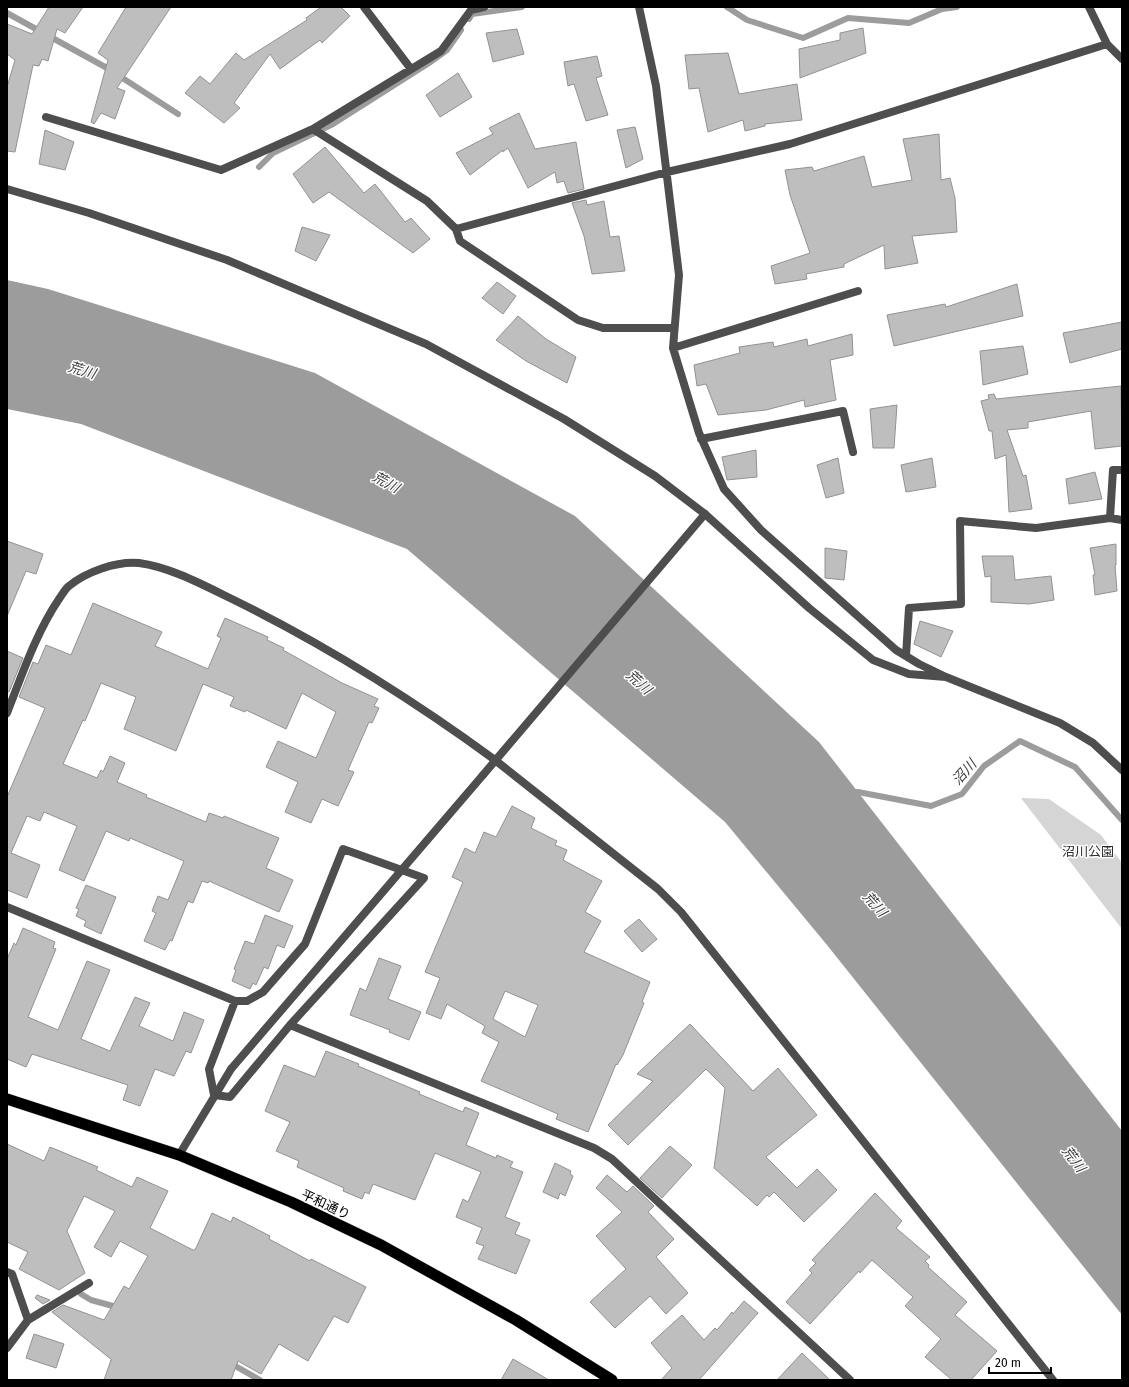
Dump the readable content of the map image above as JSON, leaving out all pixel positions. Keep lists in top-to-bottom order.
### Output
{
  "streets": {
    "highway": ["平和通り"]
  },
  "water": ["荒川", "沼川"],
  "parks": ["沼川公園"],
  "scale_bar": "20 m"
}
